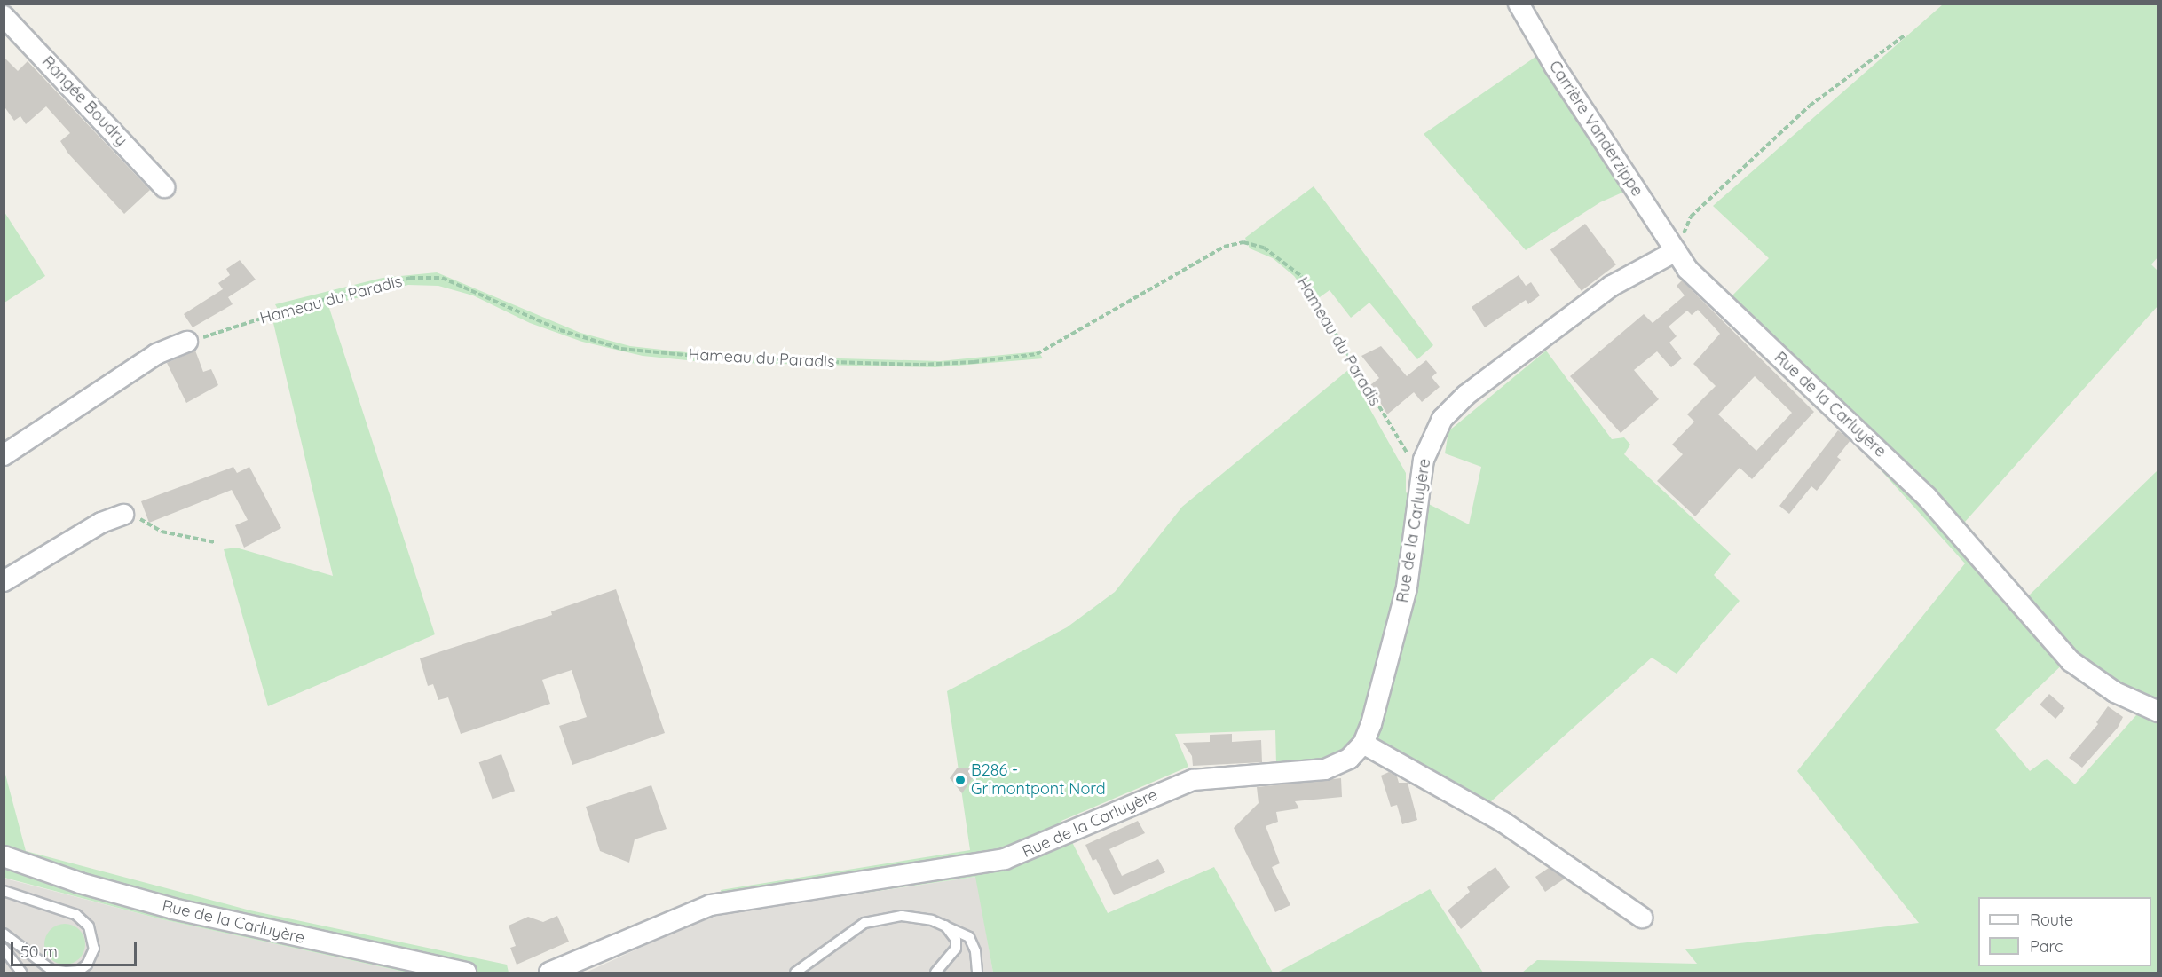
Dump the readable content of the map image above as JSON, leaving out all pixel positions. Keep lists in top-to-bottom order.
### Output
{
  "streets": {
    "street": ["Rangée Boudry", "Carrière Vanderzippe", "Rue de la Carluyère"],
    "path": ["Hameau du Paradis"]
  },
  "crossings": [
    ["Carrière Vanderzippe", "Rue de la Carluyère"],
    ["Hameau du Paradis", "Rue de la Carluyère"]
  ],
  "places": ["B286 - Grimontpont Nord"],
  "legend": ["Route", "Parc"],
  "scale_bar": "50 m"
}
